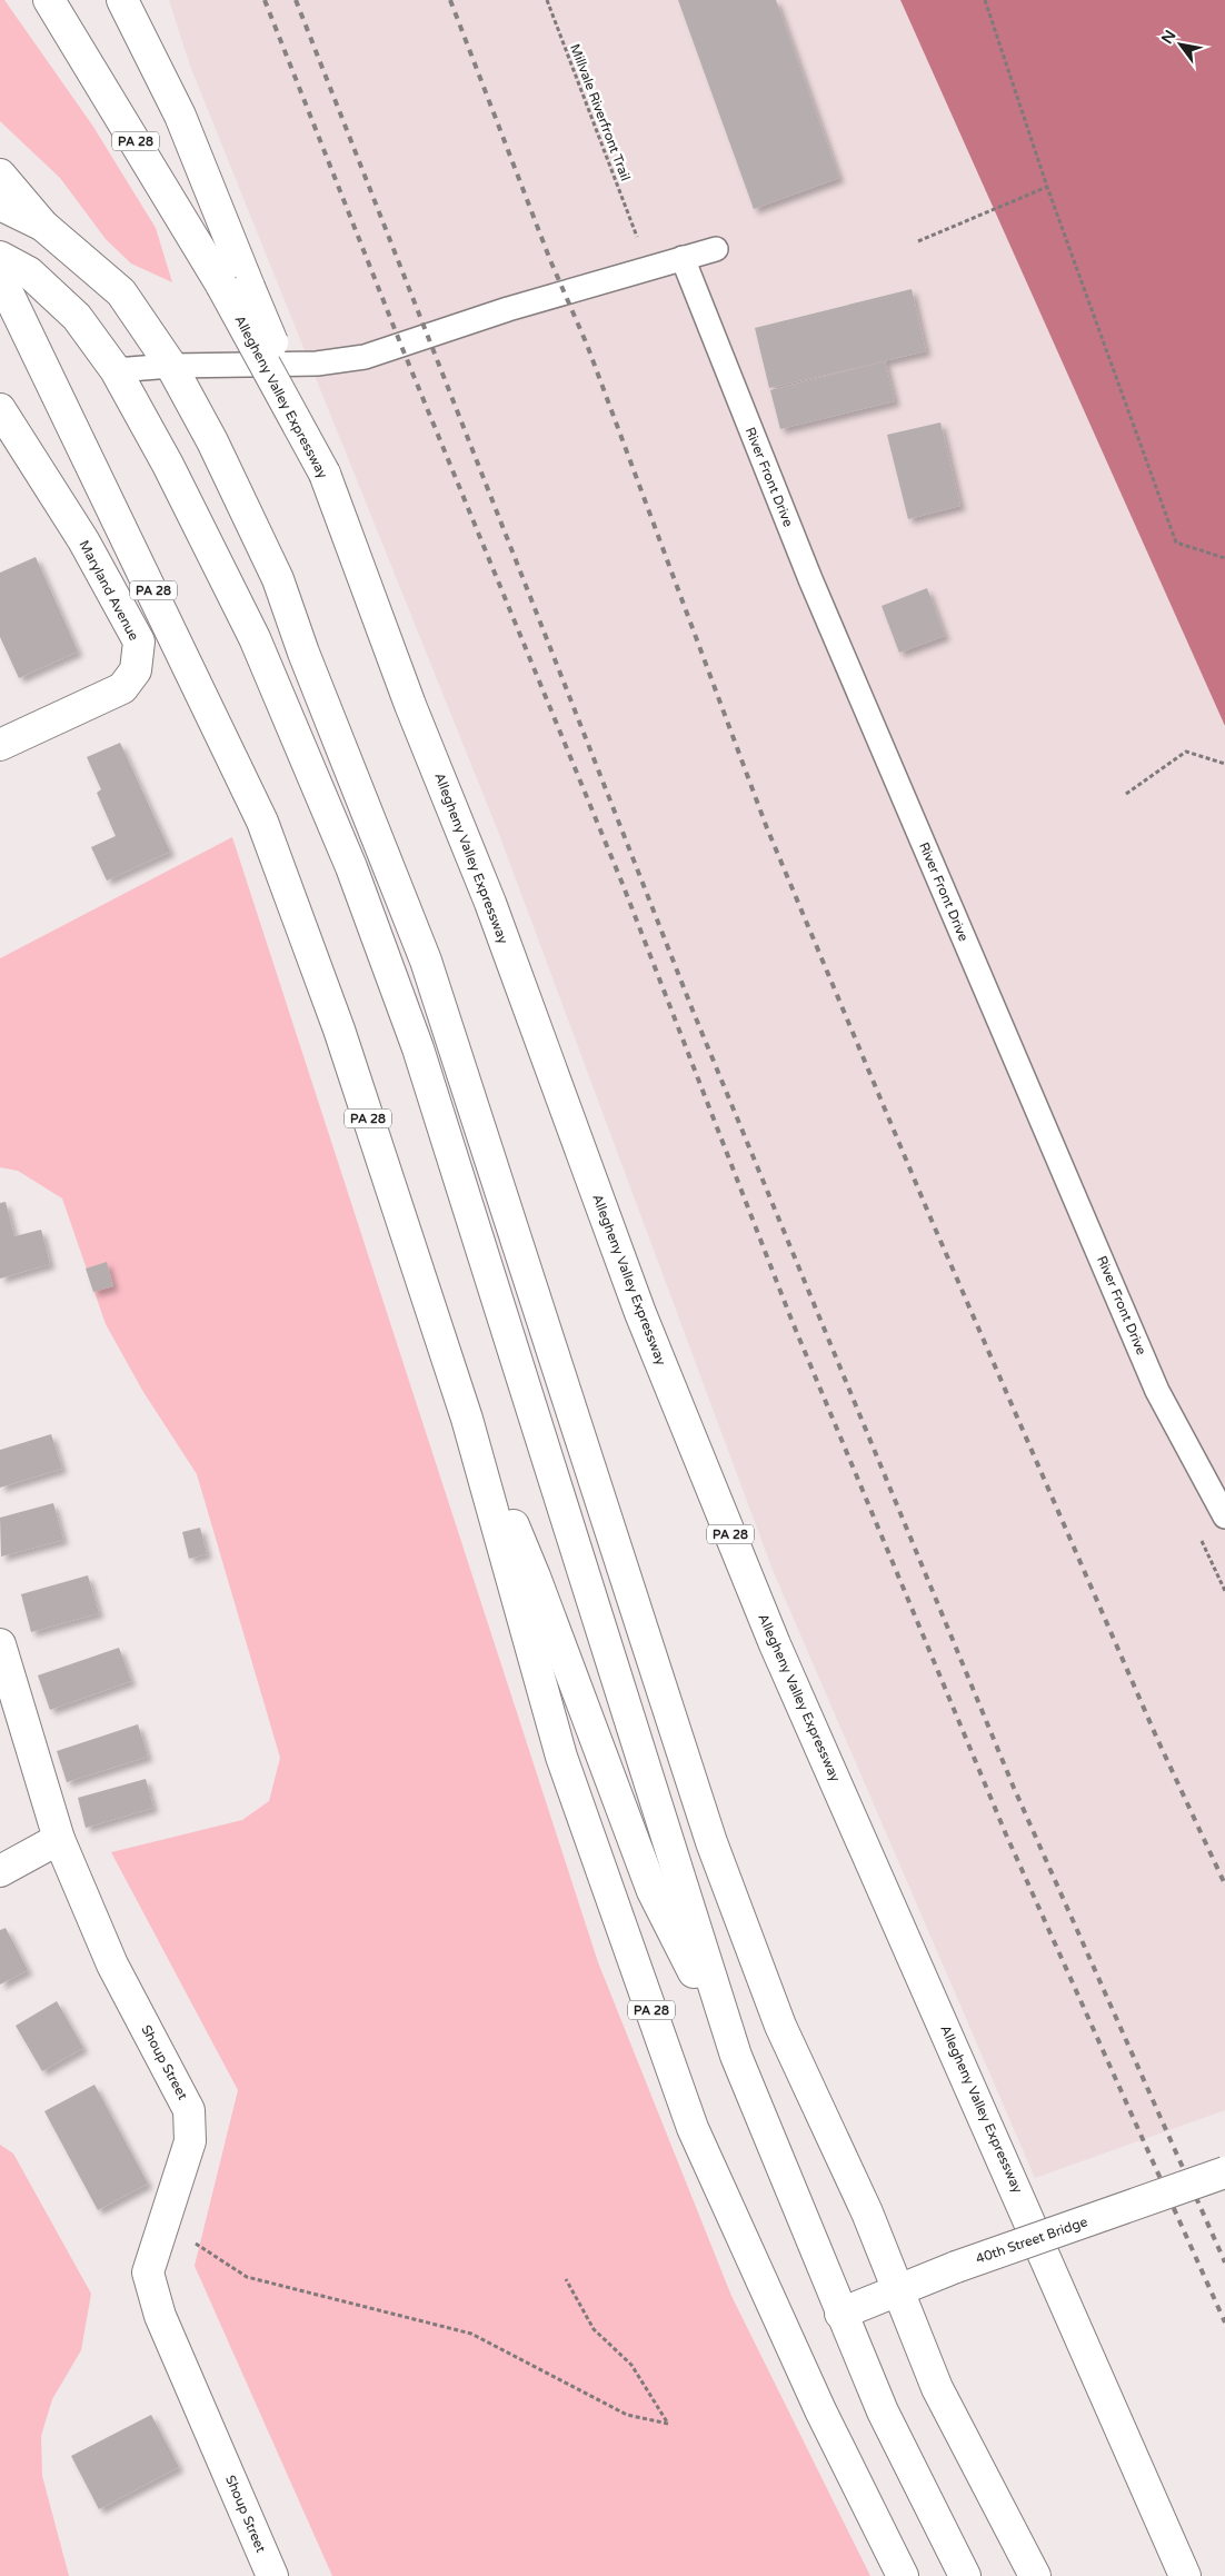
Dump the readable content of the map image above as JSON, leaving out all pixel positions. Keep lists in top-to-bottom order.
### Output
{
  "streets": {
    "main road": [
      "PA 28",
      "Allegheny Valley Expressway",
      "Maryland Avenue",
      "Shoup Street",
      "40th Street Bridge"
    ],
    "lane": ["River Front Drive"],
    "path": ["Millvale Riverfront Trail"]
  },
  "north": "top left"
}
